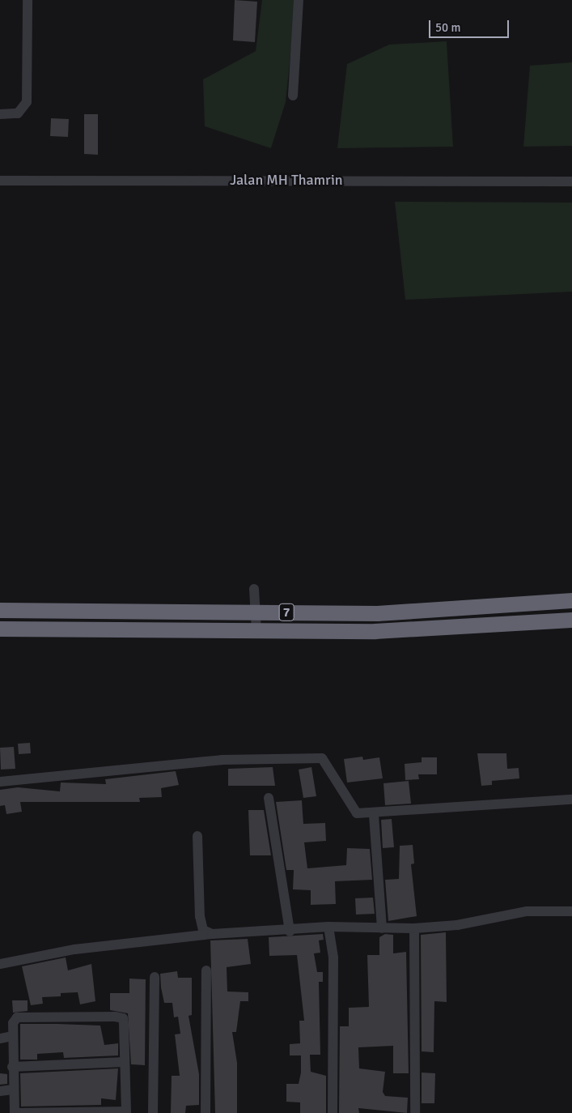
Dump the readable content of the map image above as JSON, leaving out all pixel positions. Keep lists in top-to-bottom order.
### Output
{
  "streets": {
    "highway": ["7"],
    "street": ["Jalan MH Thamrin"]
  },
  "scale_bar": "50 m"
}
